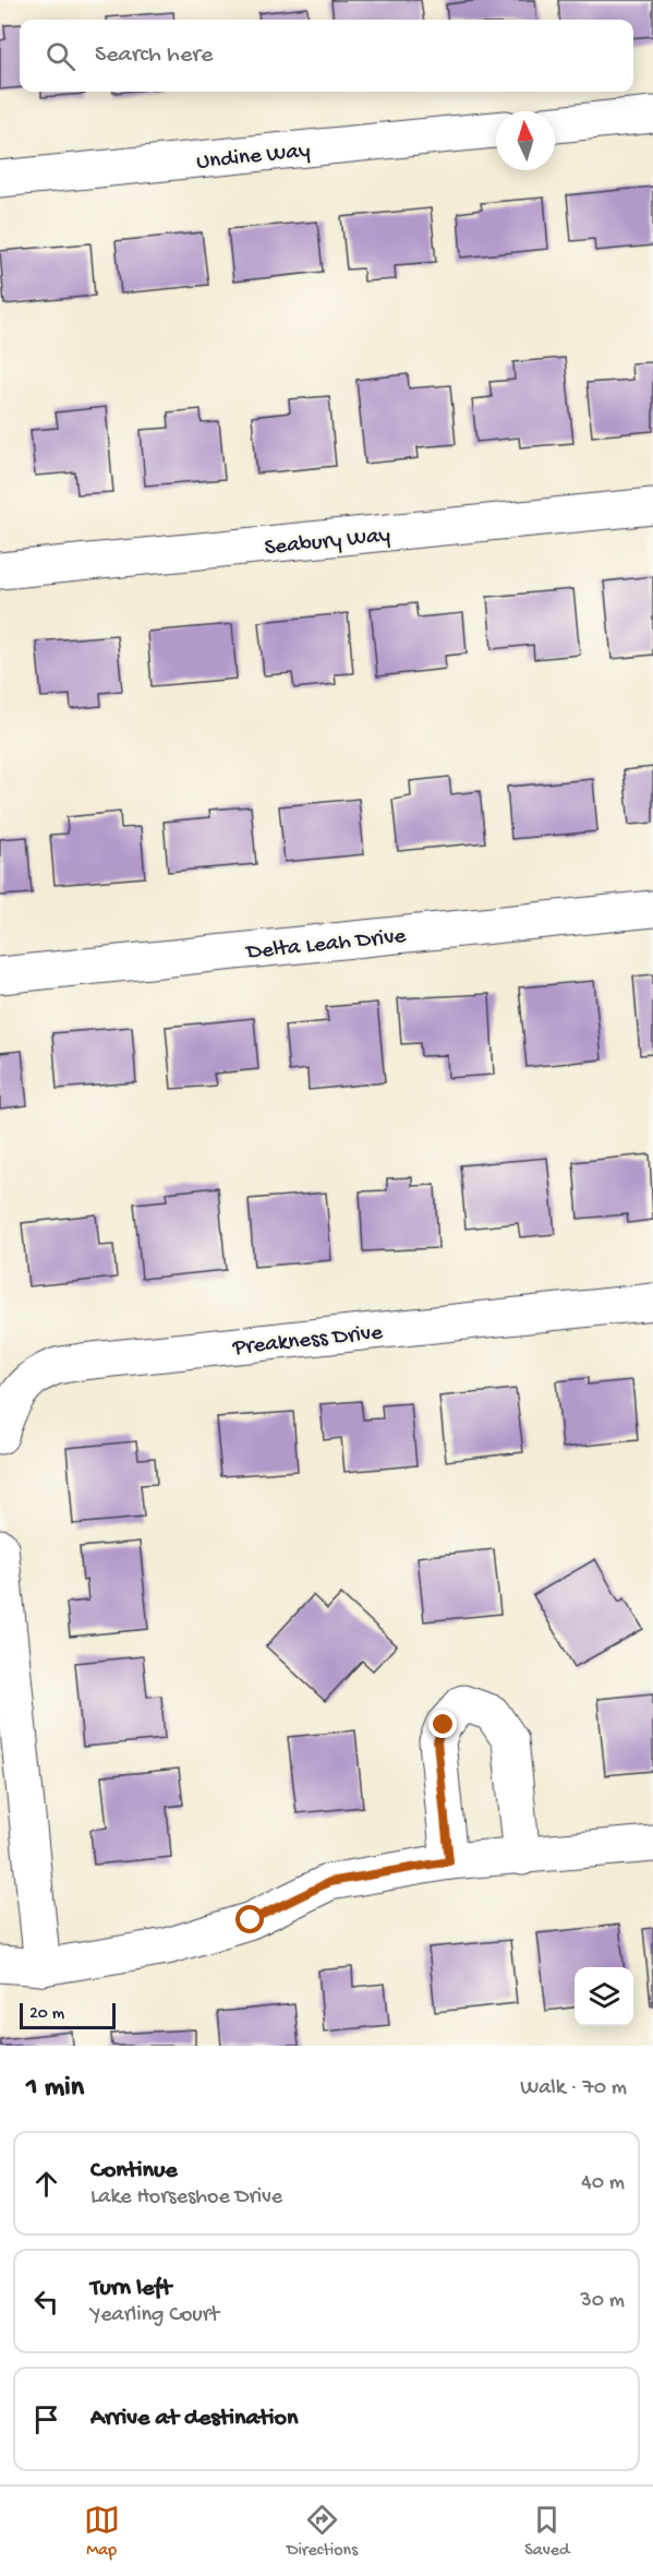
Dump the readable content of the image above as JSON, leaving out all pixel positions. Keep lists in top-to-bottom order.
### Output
{
  "streets": {
    "street": [
      "Undine Way",
      "Seabury Way",
      "Delta Leah Drive",
      "Preakness Drive"
    ]
  },
  "scale_bar": "20 m",
  "north": "top",
  "page": {
    "search": "Search here",
    "scale": "20 m",
    "heading": ["1 min", "Walk · 70 m"],
    "list": [
      ["Continue", "Lake Horseshoe Drive", "40 m"],
      ["Turn left", "Yearling Court", "30 m"],
      "Arrive at destination"
    ],
    "nav": ["Map", "Directions", "Saved"]
  }
}
